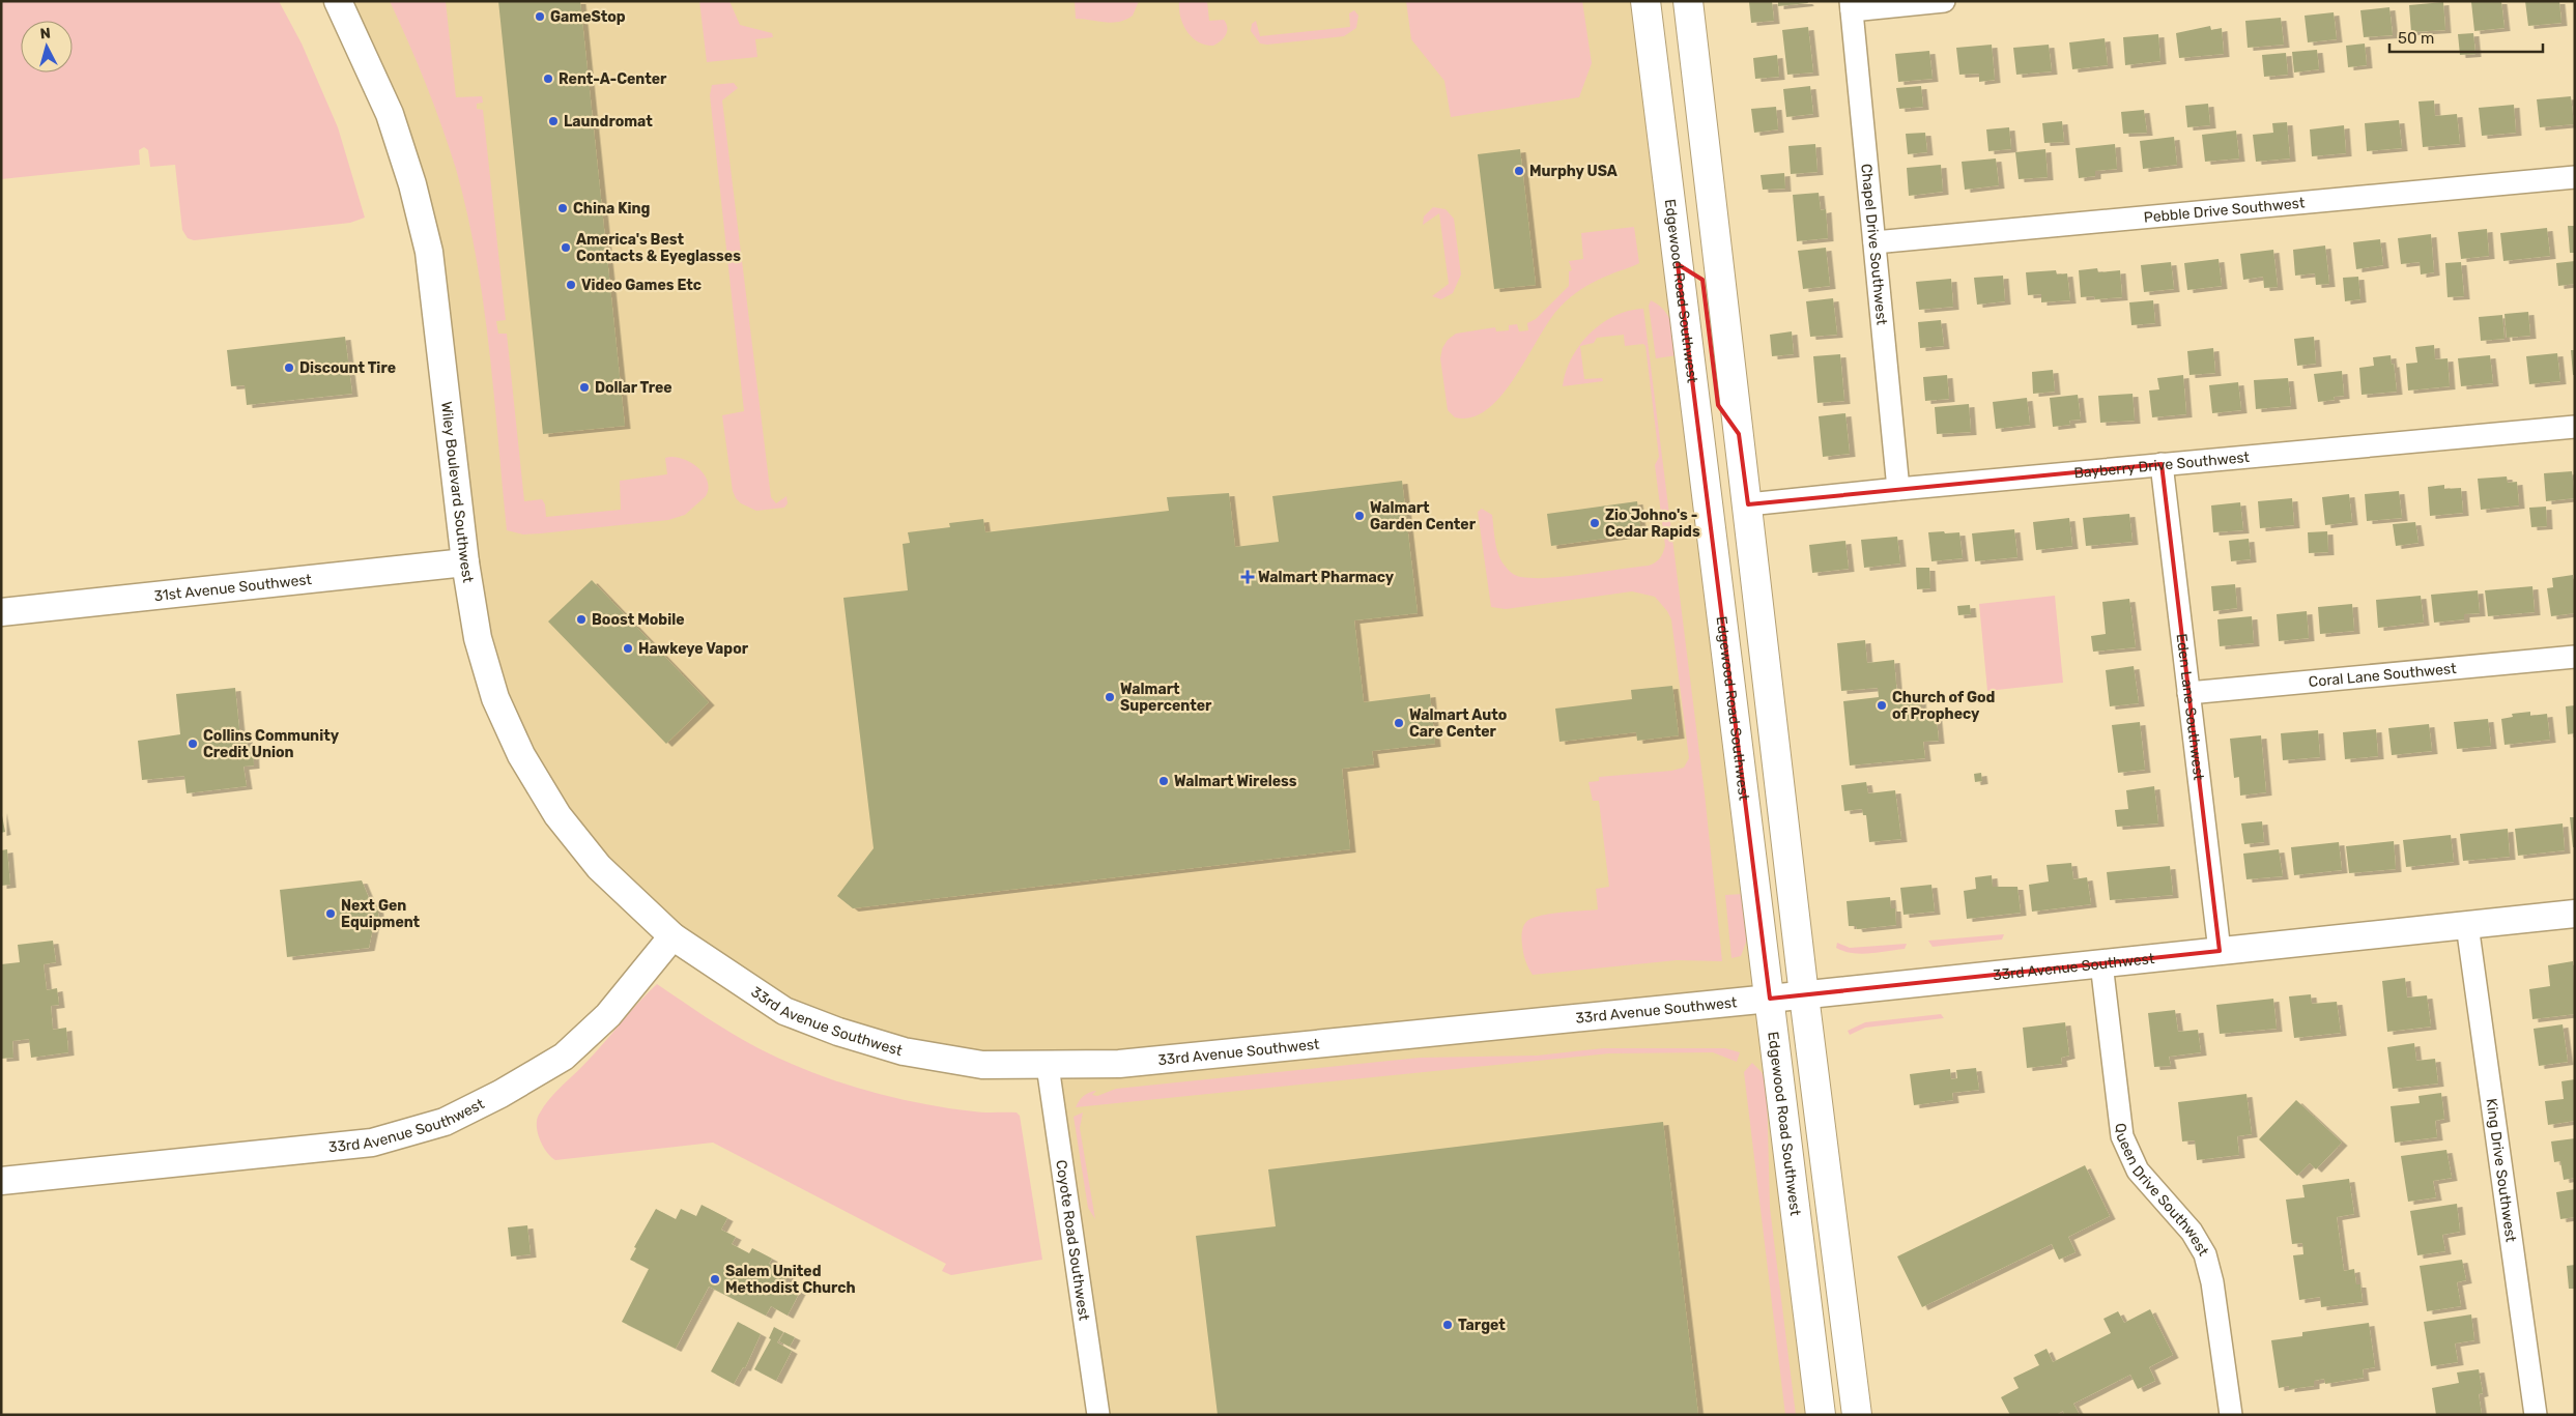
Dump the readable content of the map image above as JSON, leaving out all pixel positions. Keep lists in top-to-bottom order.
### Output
{
  "streets": {
    "main road": ["Edgewood Road Southwest"],
    "street": [
      "Pebble Drive Southwest",
      "Chapel Drive Southwest",
      "Bayberry Drive Southwest",
      "Wiley Boulevard Southwest",
      "31st Avenue Southwest",
      "Coral Lane Southwest",
      "Eden Lane Southwest",
      "33rd Avenue Southwest",
      "King Drive Southwest",
      "Queen Drive Southwest",
      "Coyote Road Southwest"
    ]
  },
  "crossings": [
    ["Pebble Drive Southwest", "Chapel Drive Southwest"],
    ["Chapel Drive Southwest", "Bayberry Drive Southwest"],
    ["Edgewood Road Southwest", "33rd Avenue Southwest"],
    ["Bayberry Drive Southwest", "Eden Lane Southwest"],
    ["Wiley Boulevard Southwest", "31st Avenue Southwest"],
    ["Wiley Boulevard Southwest", "33rd Avenue Southwest"],
    ["Coral Lane Southwest", "Eden Lane Southwest"],
    ["Eden Lane Southwest", "33rd Avenue Southwest"],
    ["33rd Avenue Southwest", "King Drive Southwest"],
    ["33rd Avenue Southwest", "Queen Drive Southwest"],
    ["33rd Avenue Southwest", "Coyote Road Southwest"]
  ],
  "places": {
    "other": [
      "GameStop",
      "Rent-A-Center",
      "Laundromat",
      "Murphy USA",
      "China King",
      "America's Best Contacts & Eyeglasses",
      "Video Games Etc",
      "Discount Tire",
      "Dollar Tree",
      "Walmart Garden Center",
      "Zio Johno's - Cedar Rapids",
      "Boost Mobile",
      "Hawkeye Vapor",
      "Walmart Supercenter",
      "Church of God of Prophecy",
      "Walmart Auto Care Center",
      "Collins Community Credit Union",
      "Walmart Wireless",
      "Next Gen Equipment",
      "Salem United Methodist Church",
      "Target"
    ],
    "health": ["Walmart Pharmacy"]
  },
  "scale_bar": "50 m",
  "north": "top"
}
